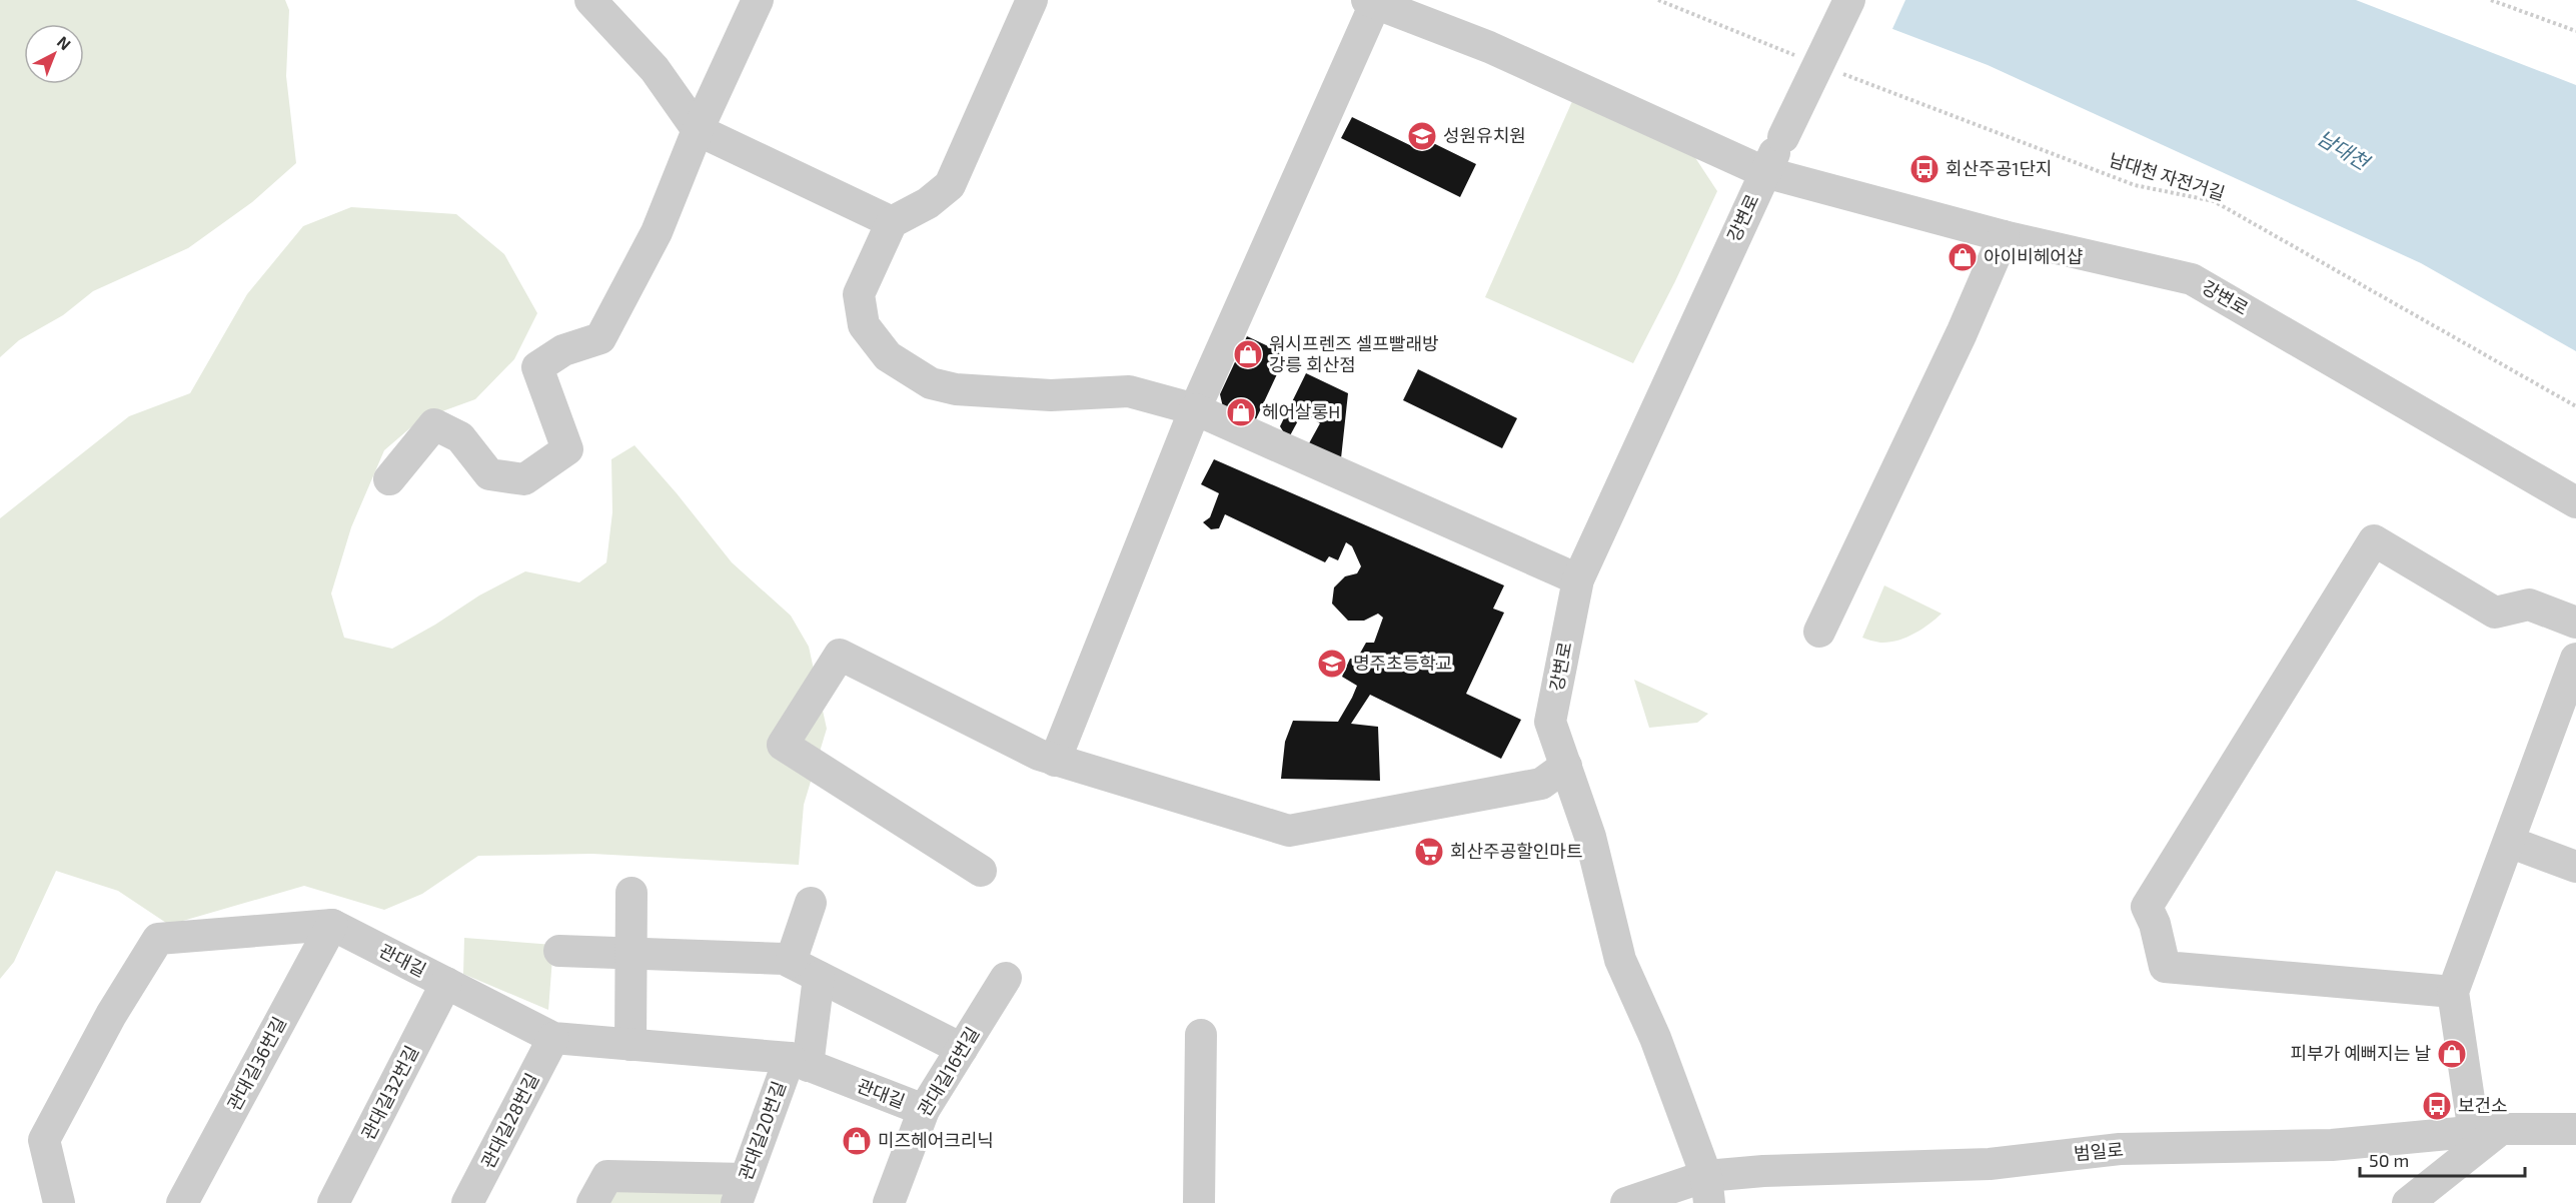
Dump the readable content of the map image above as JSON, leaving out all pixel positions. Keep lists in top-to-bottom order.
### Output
{
  "streets": {
    "street": [
      "강변로",
      "관대길",
      "관대길36번길",
      "관대길16번길",
      "관대길32번길",
      "관대길28번길",
      "관대길20번길",
      "범일로"
    ],
    "path": ["남대천 자전거길"]
  },
  "crossings": [
    ["강변로", "범일로"],
    ["관대길", "관대길36번길"],
    ["관대길", "관대길16번길"],
    ["관대길", "관대길32번길"],
    ["관대길", "관대길28번길"],
    ["관대길", "관대길20번길"]
  ],
  "water": ["남대천"],
  "places": {
    "school or university": ["성원유치원", "명주초등학교"],
    "bus stop": ["회산주공1단지", "보건소"],
    "shop": [
      "아이비헤어샵",
      "워시프렌즈 셀프빨래방 강릉 회산점",
      "헤어살롱H",
      "피부가 예뻐지는 날",
      "미즈헤어크리닉"
    ],
    "supermarket": ["회산주공할인마트"]
  },
  "scale_bar": "50 m",
  "north": "top right"
}
